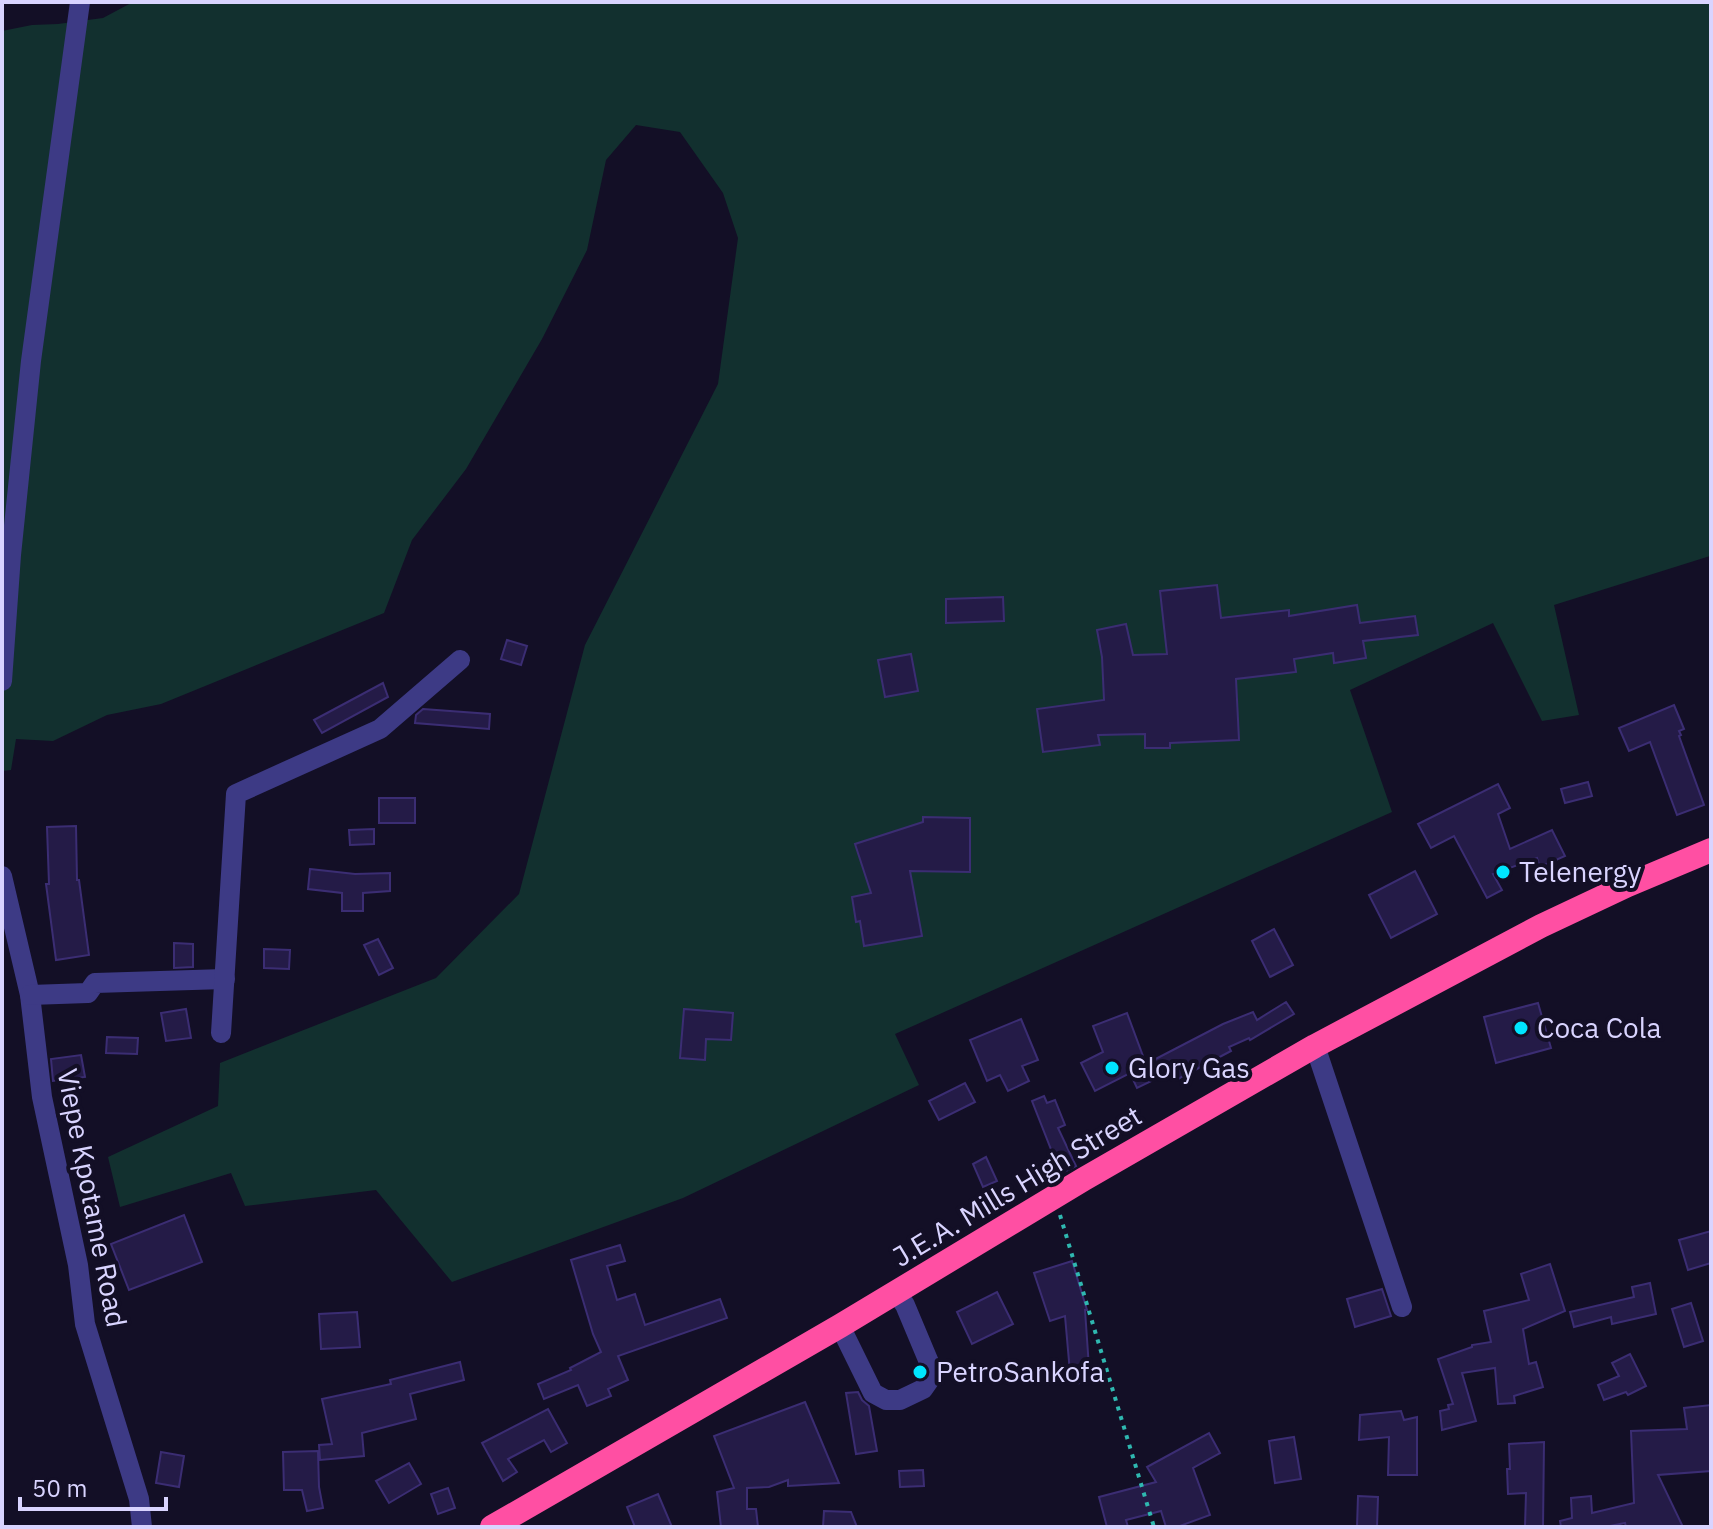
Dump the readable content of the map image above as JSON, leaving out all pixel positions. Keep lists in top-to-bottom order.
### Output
{
  "streets": {
    "highway": ["J.E.A. Mills High Street"],
    "street": ["Viepe Kpotame Road"]
  },
  "places": [
    "Telenergy",
    "Coca Cola",
    "Glory Gas",
    "PetroSankofa"
  ],
  "scale_bar": "50 m"
}
